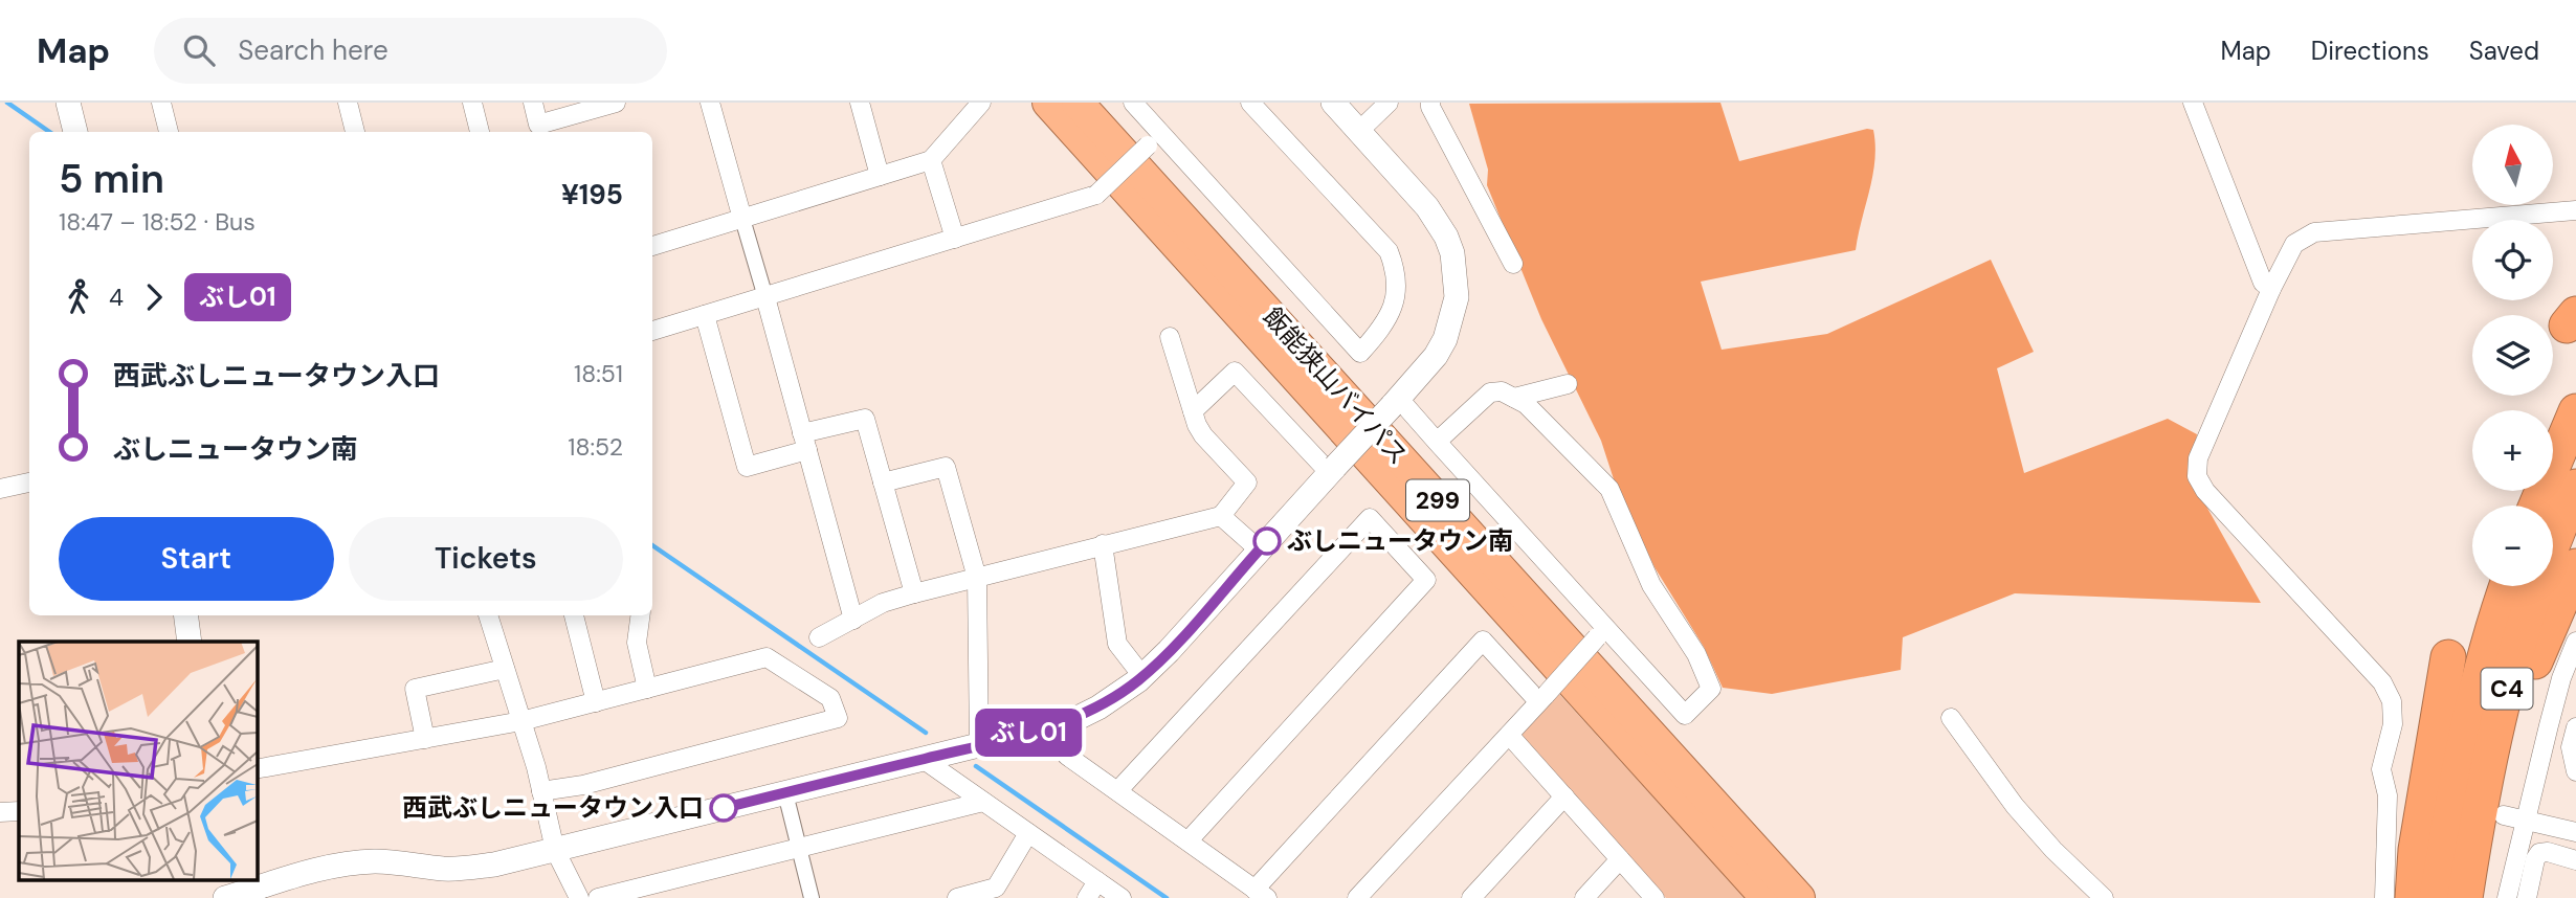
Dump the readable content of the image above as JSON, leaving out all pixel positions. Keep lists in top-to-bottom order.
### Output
{
  "streets": {
    "highway": ["飯能狭山バイパス", "299", "C4"]
  },
  "places": ["ぶしニュータウン南", "西武ぶしニュータウン入口"],
  "lines": ["bus line ぶし01"],
  "north": "top",
  "page": {
    "header": "Map",
    "search": "Search here",
    "nav": ["Map", "Directions", "Saved"],
    "on_map": "ぶし01",
    "map_buttons": ["+", "−"],
    "heading": ["5 min", "18:47 – 18:52 · Bus", "¥195"],
    "legs": ["4", "ぶし01"],
    "list": [
      {
        "name": "西武ぶしニュータウン入口",
        "value": "18:51"
      },
      {
        "name": "ぶしニュータウン南",
        "value": "18:52"
      }
    ],
    "buttons": ["Start", "Tickets"]
  }
}
